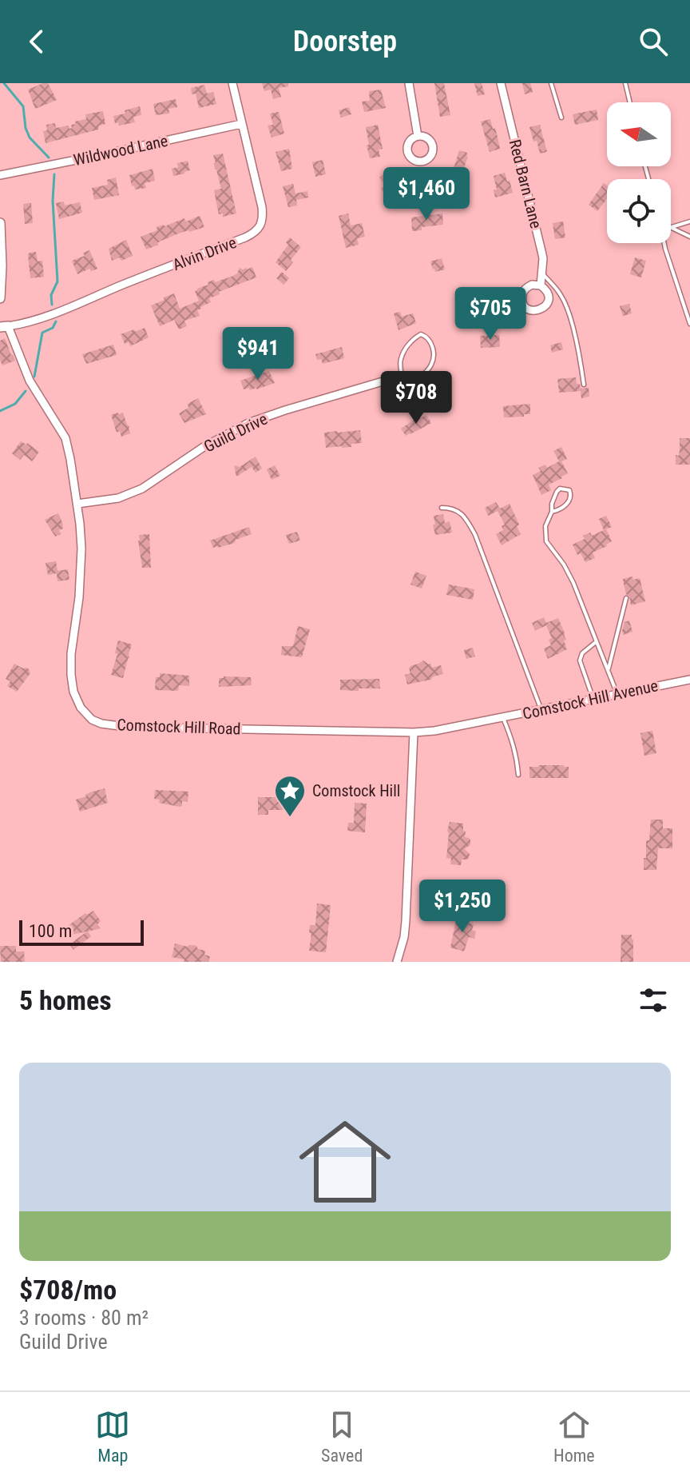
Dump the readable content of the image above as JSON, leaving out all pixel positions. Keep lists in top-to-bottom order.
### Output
{
  "streets": {
    "street": [
      "Wildwood Lane",
      "Red Barn Lane",
      "Alvin Drive",
      "Guild Drive",
      "Comstock Hill Avenue",
      "Comstock Hill Road"
    ]
  },
  "crossings": [
    ["Wildwood Lane", "Alvin Drive"],
    ["Alvin Drive", "Comstock Hill Road"],
    ["Guild Drive", "Comstock Hill Road"],
    ["Comstock Hill Avenue", "Comstock Hill Road"]
  ],
  "places": {
    "place": ["Comstock Hill"]
  },
  "scale_bar": "100 m",
  "north": "left",
  "page": {
    "header": "Doorstep",
    "price": [
      "$1,460",
      "$705",
      "$941",
      "$708",
      "$1,250"
    ],
    "scale": "100 m",
    "heading": "5 homes",
    "list": [
      {
        "name": "$708/mo",
        "note": "3 rooms · 80 m² · Guild Drive"
      }
    ],
    "tabs": ["Map", "Saved", "Home"]
  }
}
